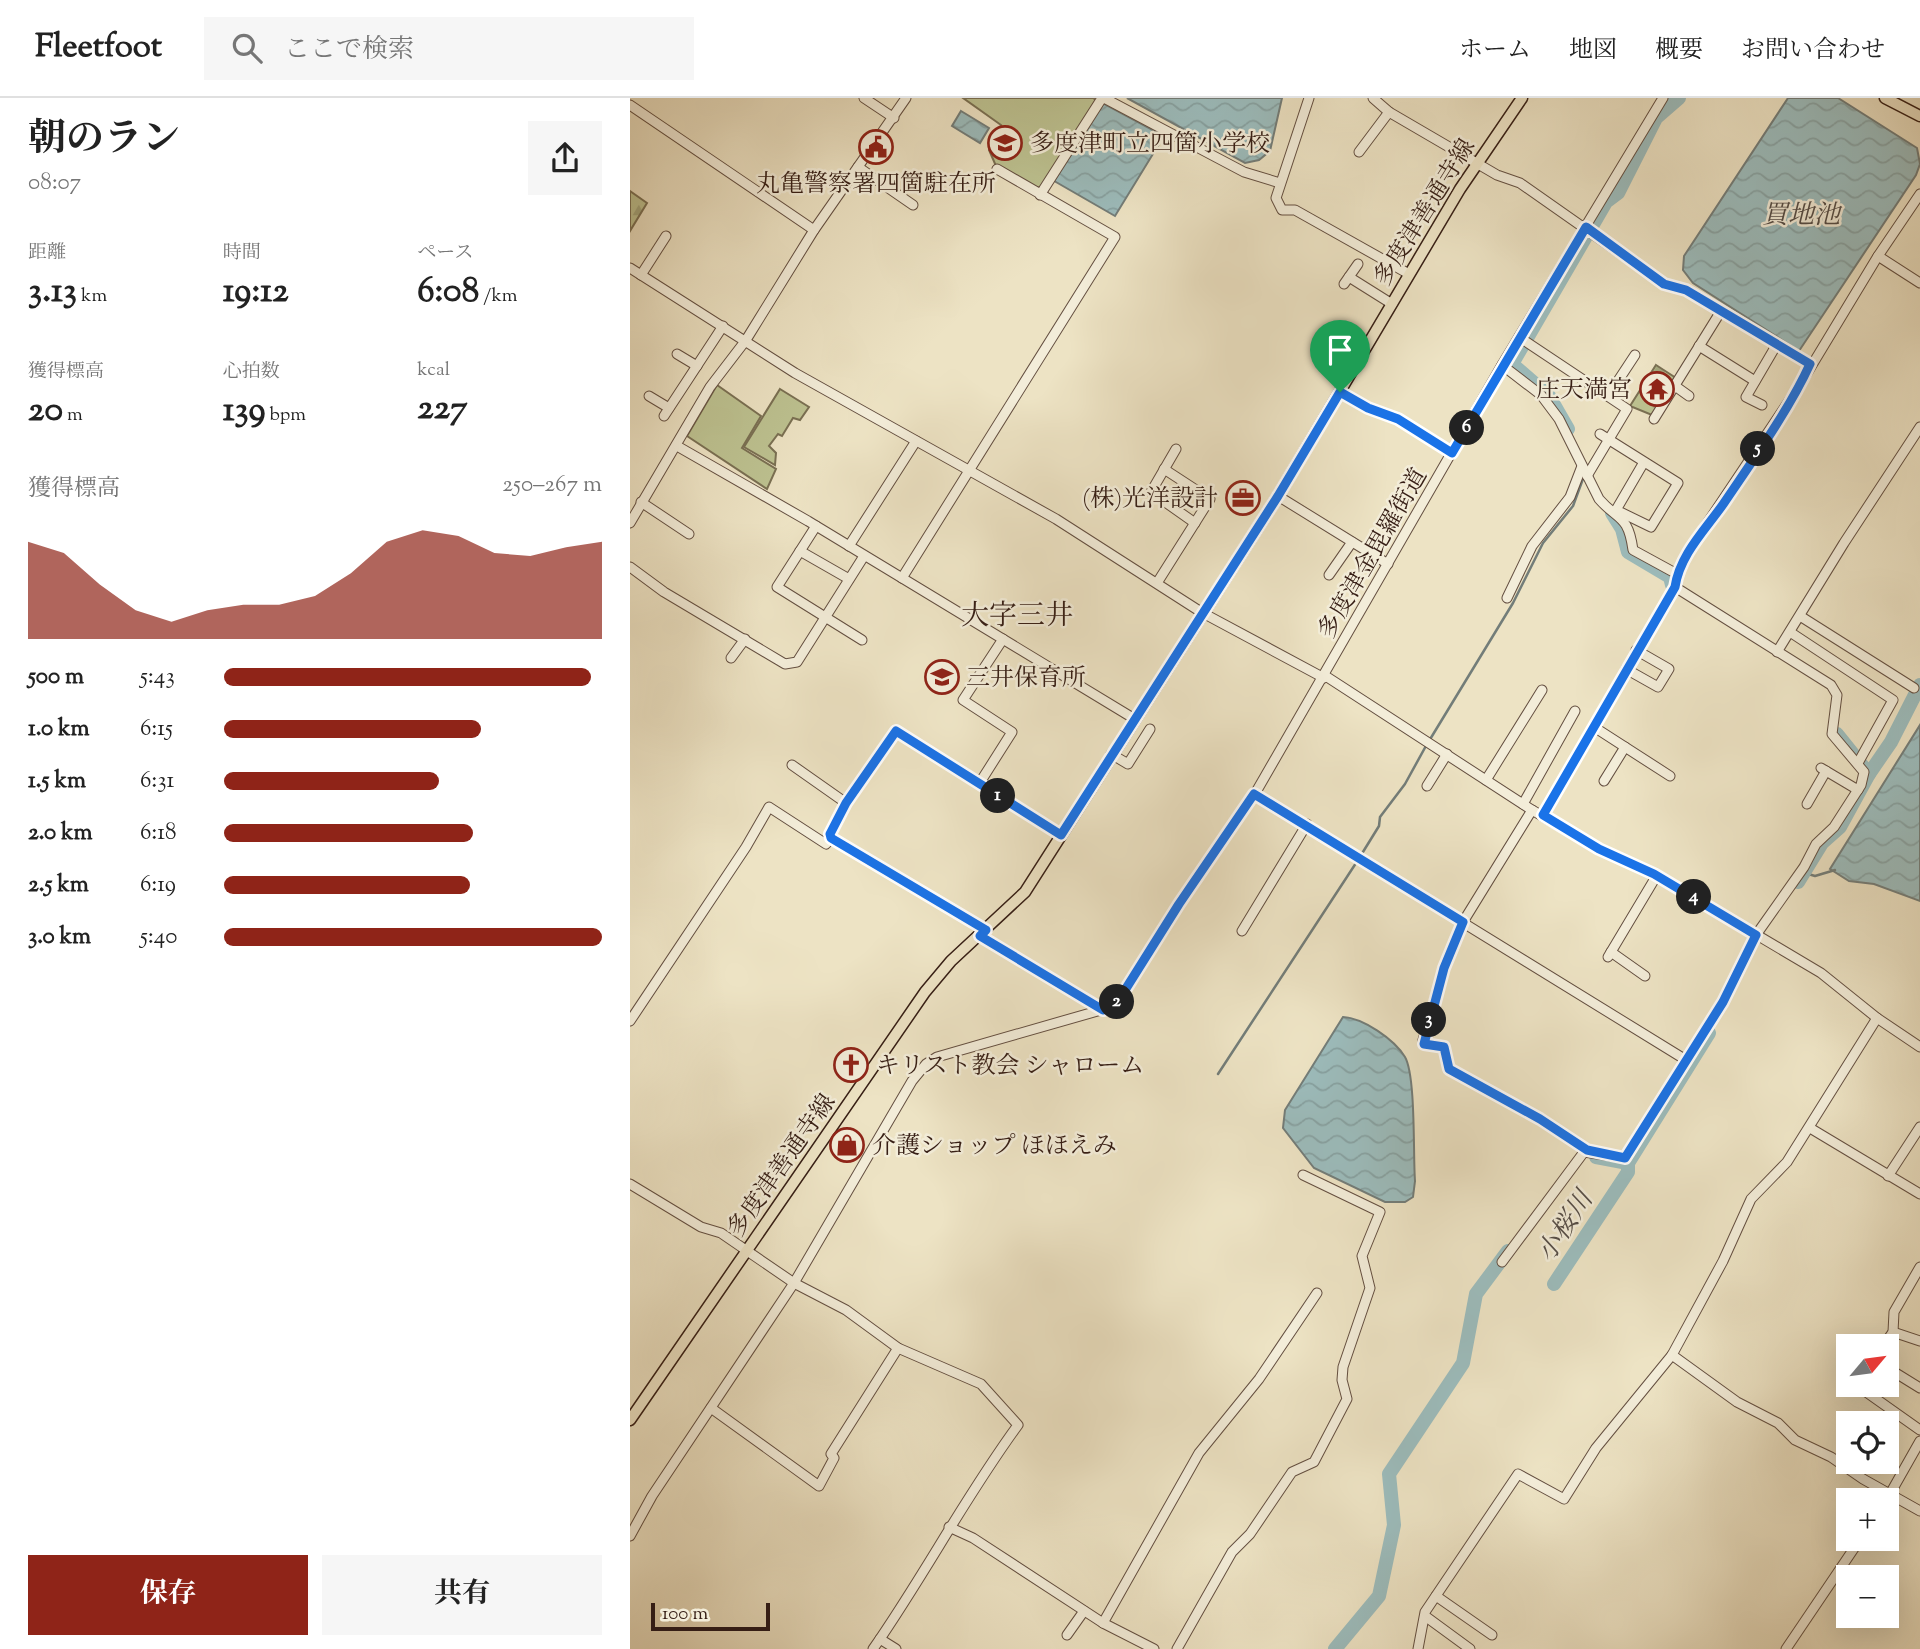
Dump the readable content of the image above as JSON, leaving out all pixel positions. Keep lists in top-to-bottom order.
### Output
{
  "streets": {
    "main road": ["多度津善通寺線"],
    "street": ["多度津金毘羅街道"]
  },
  "districts": ["大字三井"],
  "water": ["買地池", "小桜川"],
  "places": {
    "school or university": ["多度津町立四箇小学校", "三井保育所"],
    "public building": ["丸亀警察署四箇駐在所"],
    "temple": ["庄天満宮"],
    "office": ["(株)光洋設計"],
    "church": ["キリスト教会 シャローム"],
    "shop": ["介護ショップ ほほえみ"]
  },
  "scale_bar": "100 m",
  "north": "top right",
  "page": {
    "header": "Fleetfoot",
    "search": "ここで検索",
    "nav": [
      "ホーム",
      "地図",
      "概要",
      "お問い合わせ"
    ],
    "heading": ["朝のラン", "08:07"],
    "stats": [
      ["距離", "3.13 km"],
      ["時間", "19:12"],
      ["ペース", "6:08 /km"],
      ["獲得標高", "20 m"],
      ["心拍数", "139 bpm"],
      ["kcal", "227"]
    ],
    "pins": [
      "6",
      "5",
      "1",
      "4",
      "2",
      "3"
    ],
    "chart": ["獲得標高", "250–267 m"],
    "list": [
      {
        "name": "500 m",
        "note": "5:43"
      },
      {
        "name": "1.0 km",
        "note": "6:15"
      },
      {
        "name": "1.5 km",
        "note": "6:31"
      },
      {
        "name": "2.0 km",
        "note": "6:18"
      },
      {
        "name": "2.5 km",
        "note": "6:19"
      },
      {
        "name": "3.0 km",
        "note": "5:40"
      }
    ],
    "map_buttons": ["+", "−"],
    "buttons": ["保存", "共有"],
    "scale": "100 m"
  }
}
